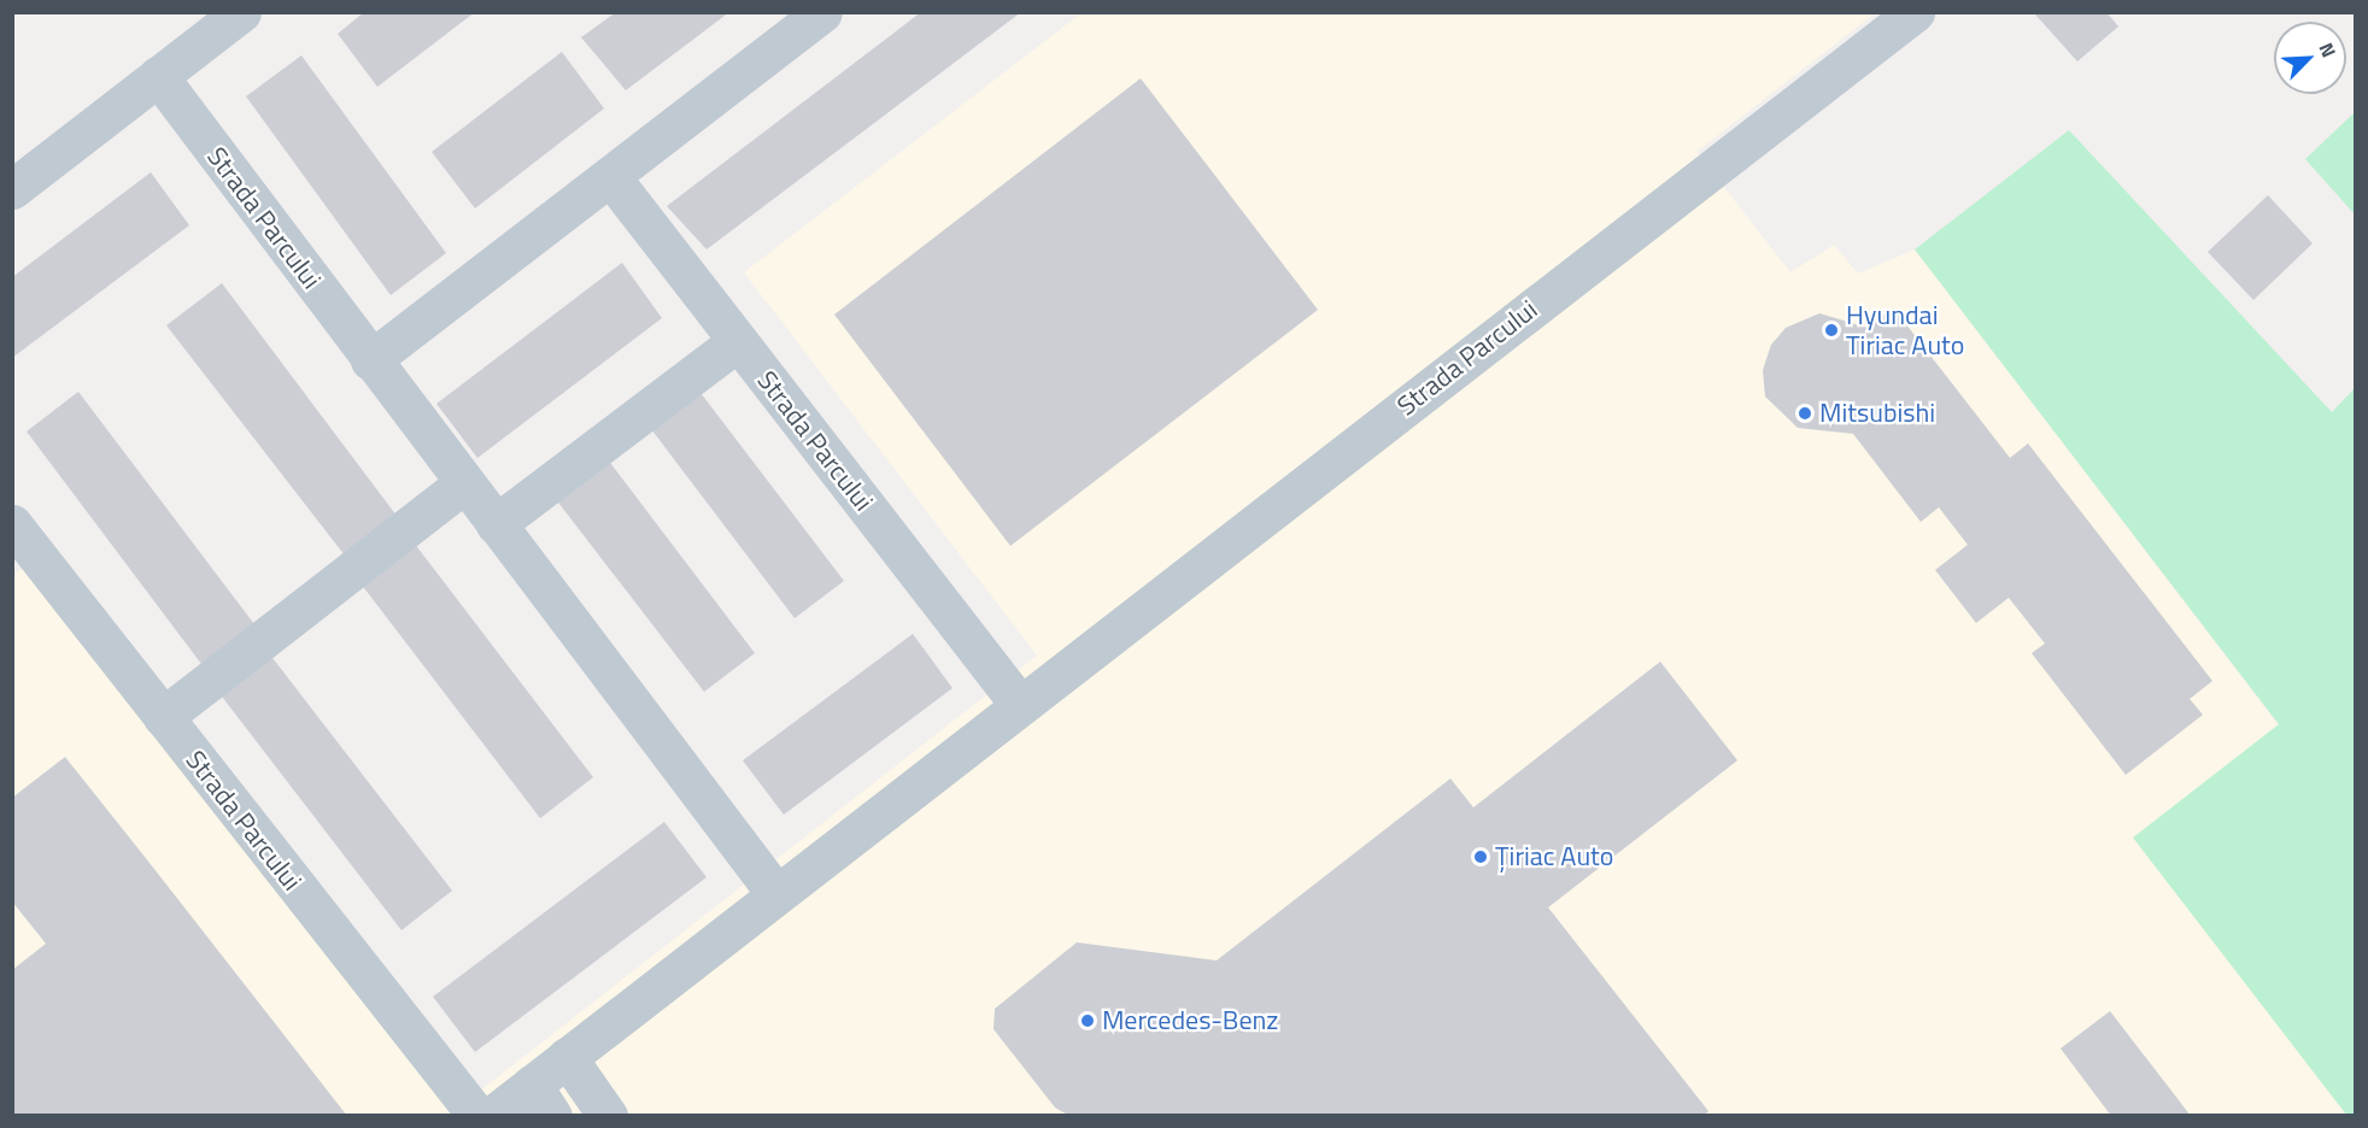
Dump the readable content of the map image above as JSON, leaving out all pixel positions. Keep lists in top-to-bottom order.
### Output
{
  "streets": {
    "street": ["Strada Parcului"]
  },
  "places": [
    "Hyundai Tiriac Auto",
    "Mitsubishi",
    "Țiriac Auto",
    "Mercedes-Benz"
  ],
  "north": "top right"
}
